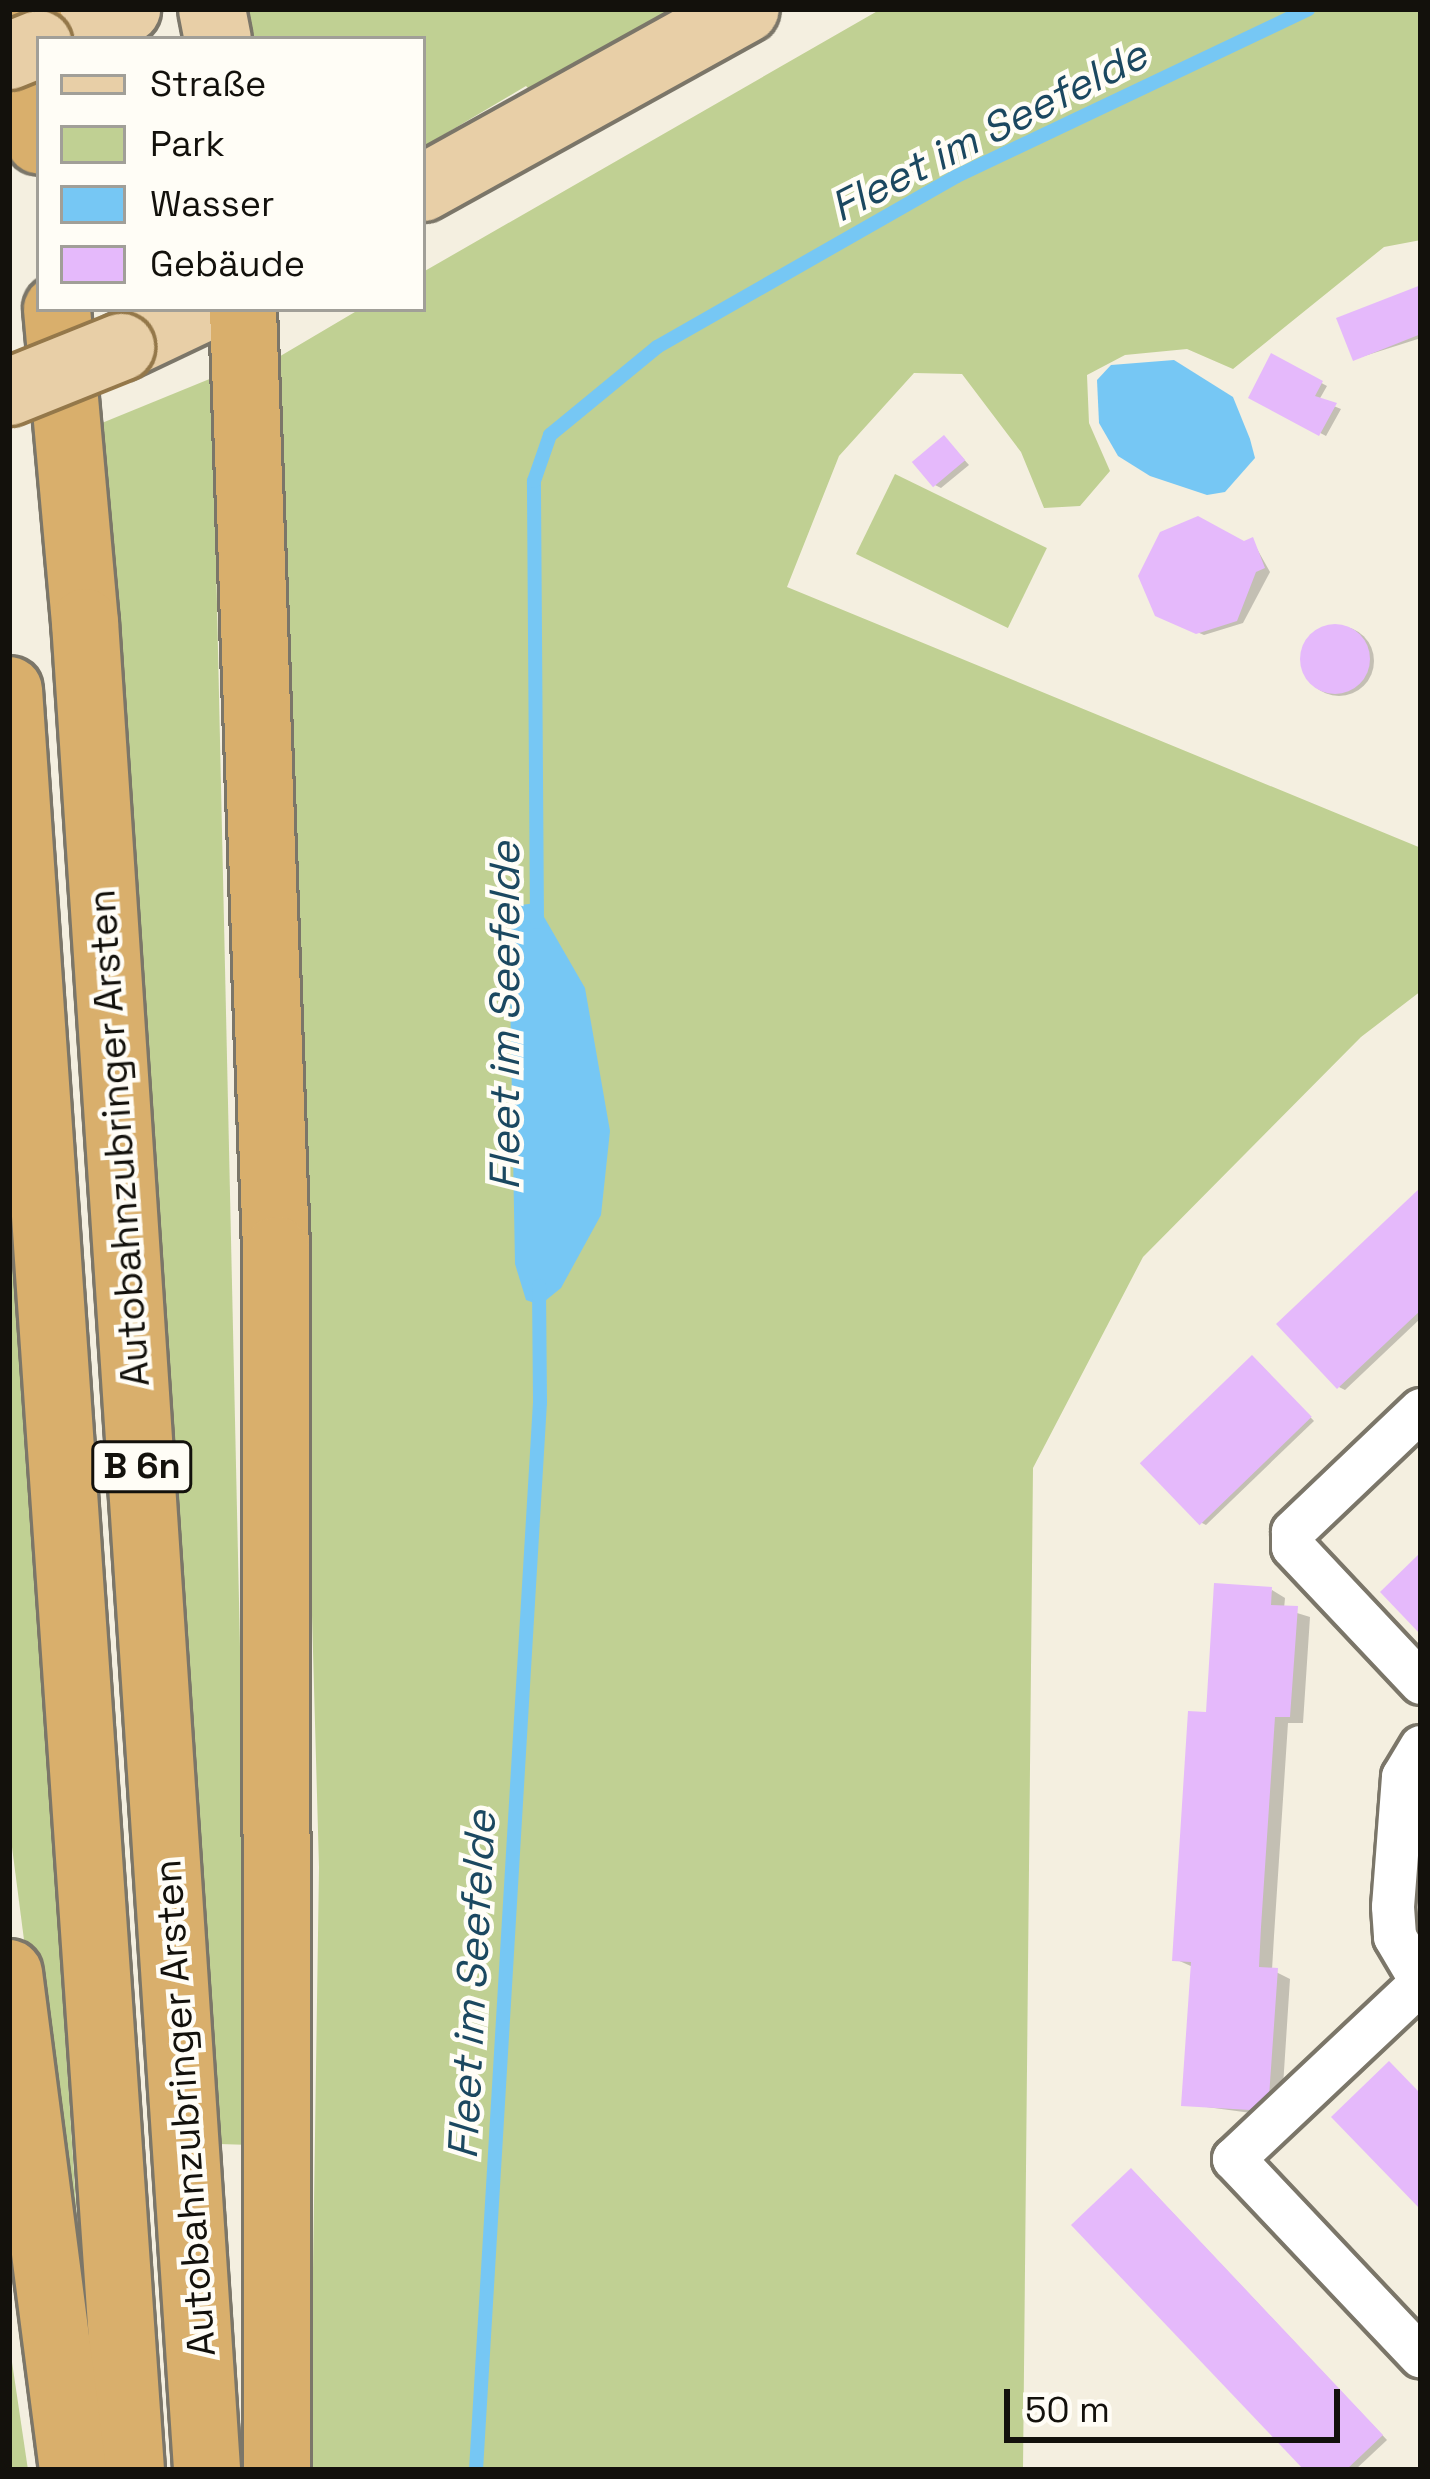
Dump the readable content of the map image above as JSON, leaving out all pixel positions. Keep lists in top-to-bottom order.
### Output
{
  "streets": {
    "highway": ["Autobahnzubringer Arsten", "B 6n"]
  },
  "water": ["Fleet im Seefelde"],
  "legend": [
    "Straße",
    "Park",
    "Wasser",
    "Gebäude"
  ],
  "scale_bar": "50 m"
}
